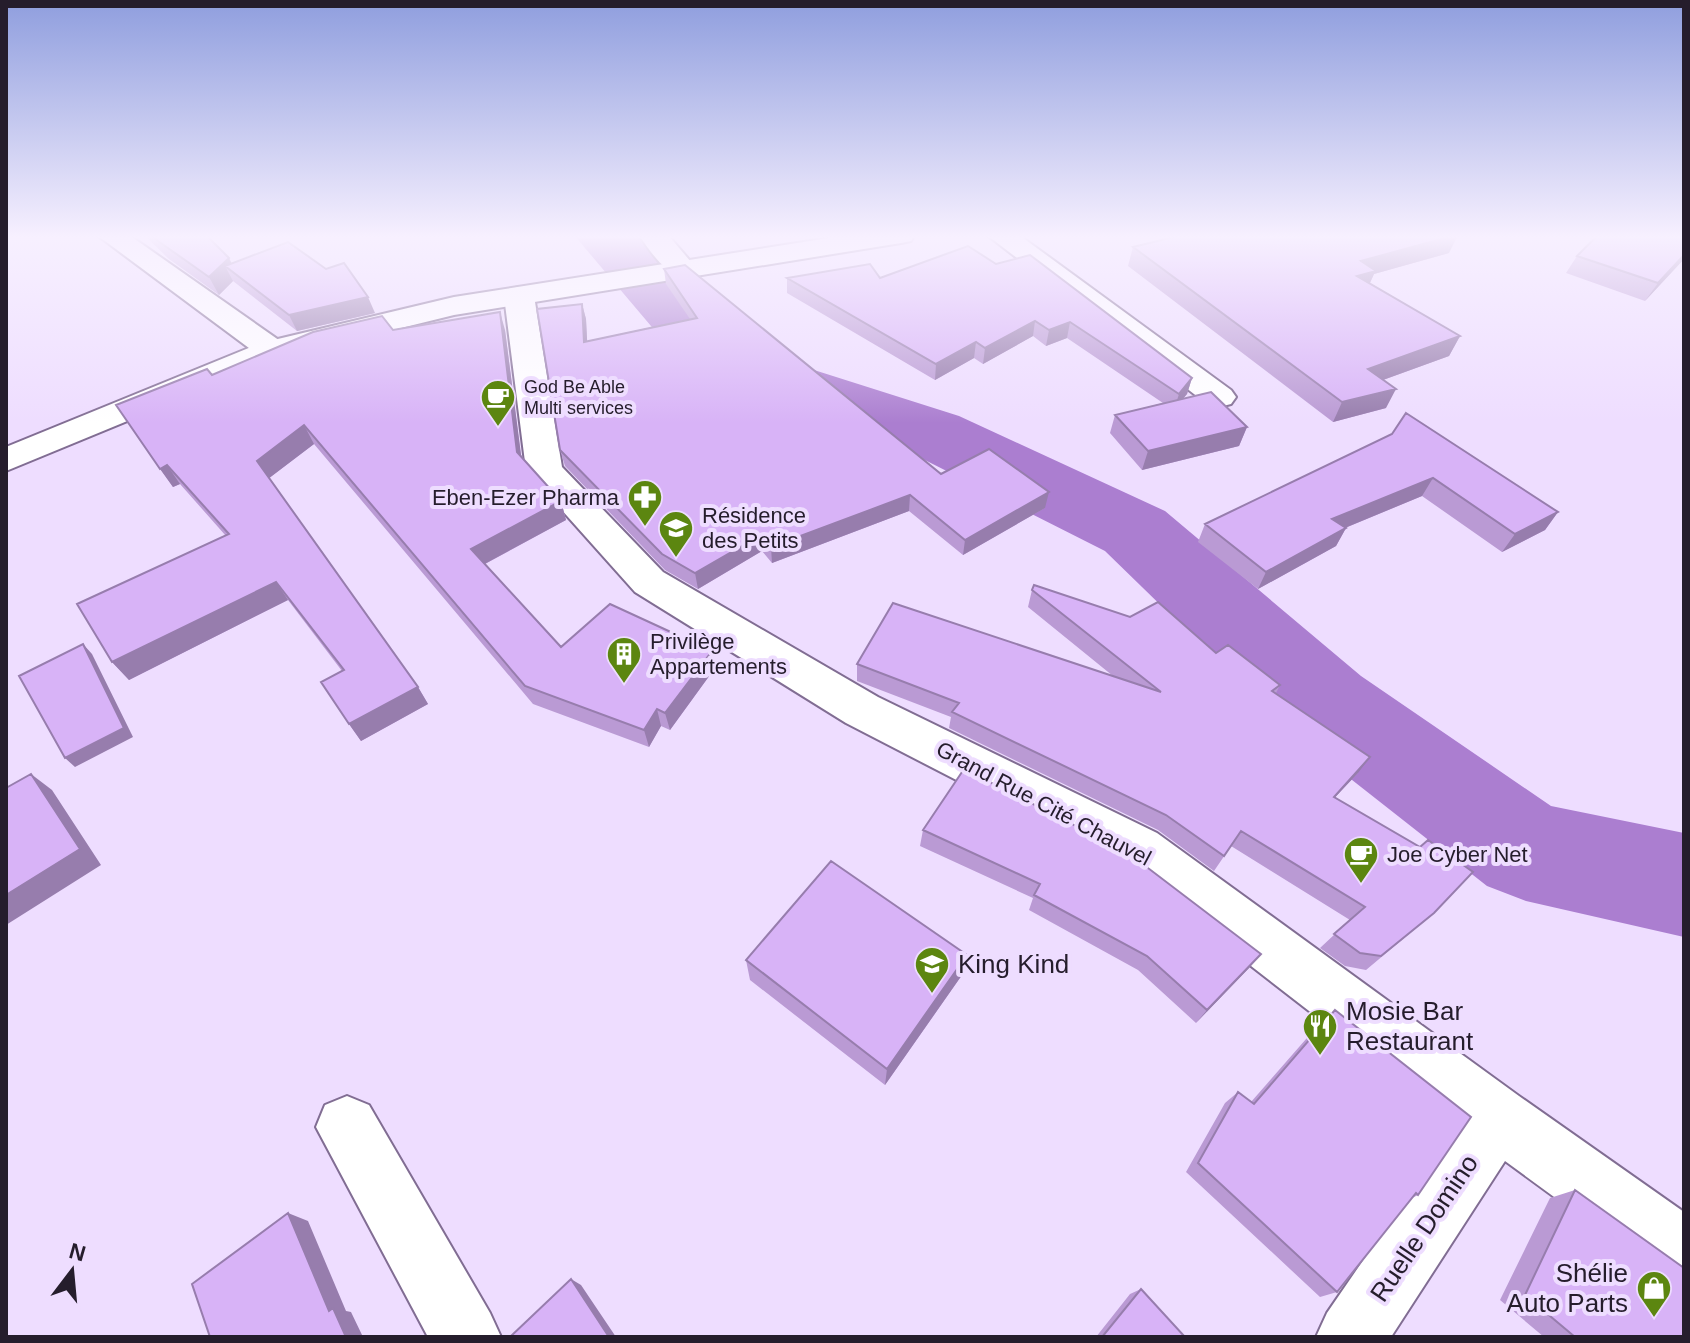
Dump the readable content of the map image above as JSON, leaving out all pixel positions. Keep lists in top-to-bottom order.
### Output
{
  "streets": {
    "street": ["Grand Rue Cité Chauvel", "Ruelle Domino"]
  },
  "crossings": [
    ["Grand Rue Cité Chauvel", "Ruelle Domino"]
  ],
  "places": {
    "cafe": ["God Be Able Multi services", "Joe Cyber Net"],
    "pharmacy": ["Eben-Ezer Pharma"],
    "school or university": ["Résidence des Petits", "King Kind"],
    "building": ["Privilège Appartements"],
    "restaurant": ["Mosie Bar Restaurant"],
    "shop": ["Shélie Auto Parts"]
  },
  "north": "top"
}
